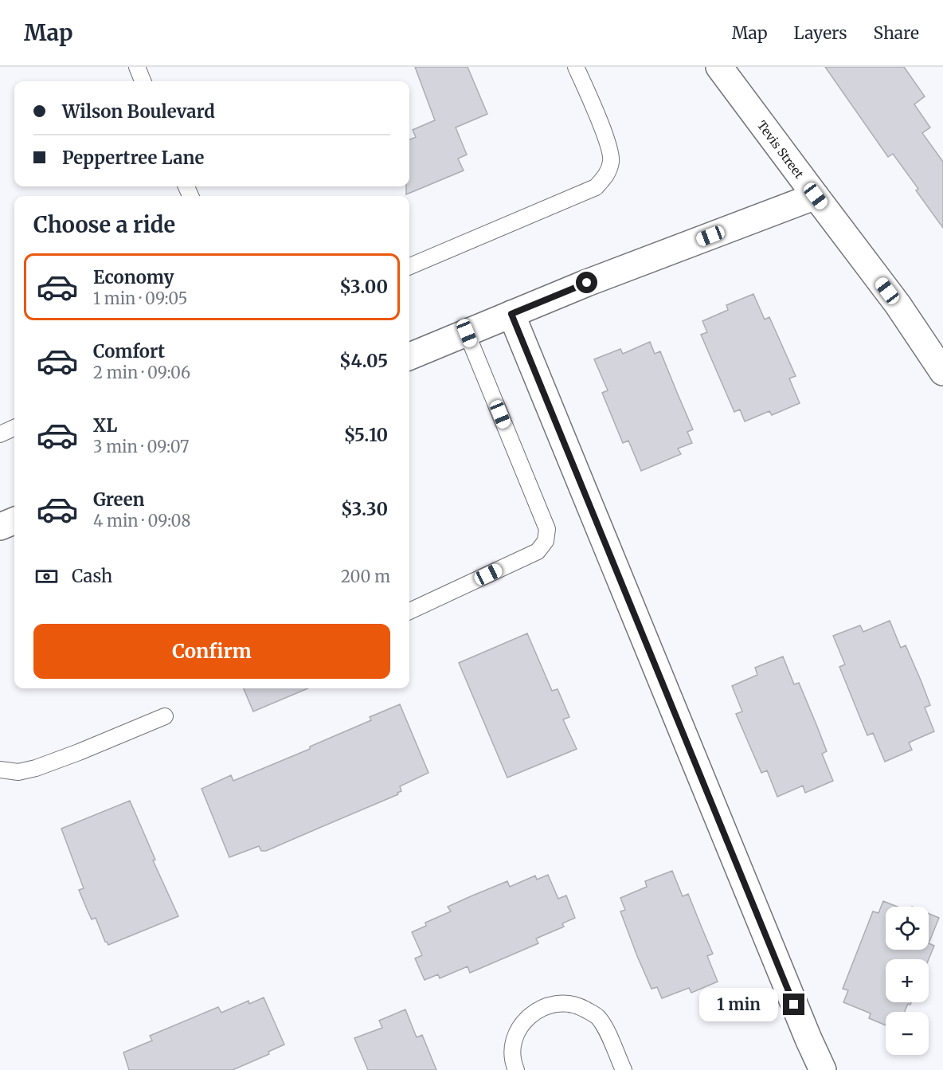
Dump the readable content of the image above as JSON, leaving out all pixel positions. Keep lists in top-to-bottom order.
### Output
{
  "streets": {
    "street": ["Tevis Street"]
  },
  "page": {
    "header": "Map",
    "nav": ["Map", "Layers", "Share"],
    "banner": ["Wilson Boulevard", "Peppertree Lane"],
    "heading": "Choose a ride",
    "list": [
      {
        "name": "Economy",
        "note": "1 min · 09:05",
        "value": "$3.00"
      },
      {
        "name": "Comfort",
        "note": "2 min · 09:06",
        "value": "$4.05"
      },
      {
        "name": "XL",
        "note": "3 min · 09:07",
        "value": "$5.10"
      },
      {
        "name": "Green",
        "note": "4 min · 09:08",
        "value": "$3.30"
      }
    ],
    "pay": ["Cash", "200 m"],
    "buttons": "Confirm",
    "map_buttons": ["+", "−"],
    "bubble": "1 min"
  }
}
